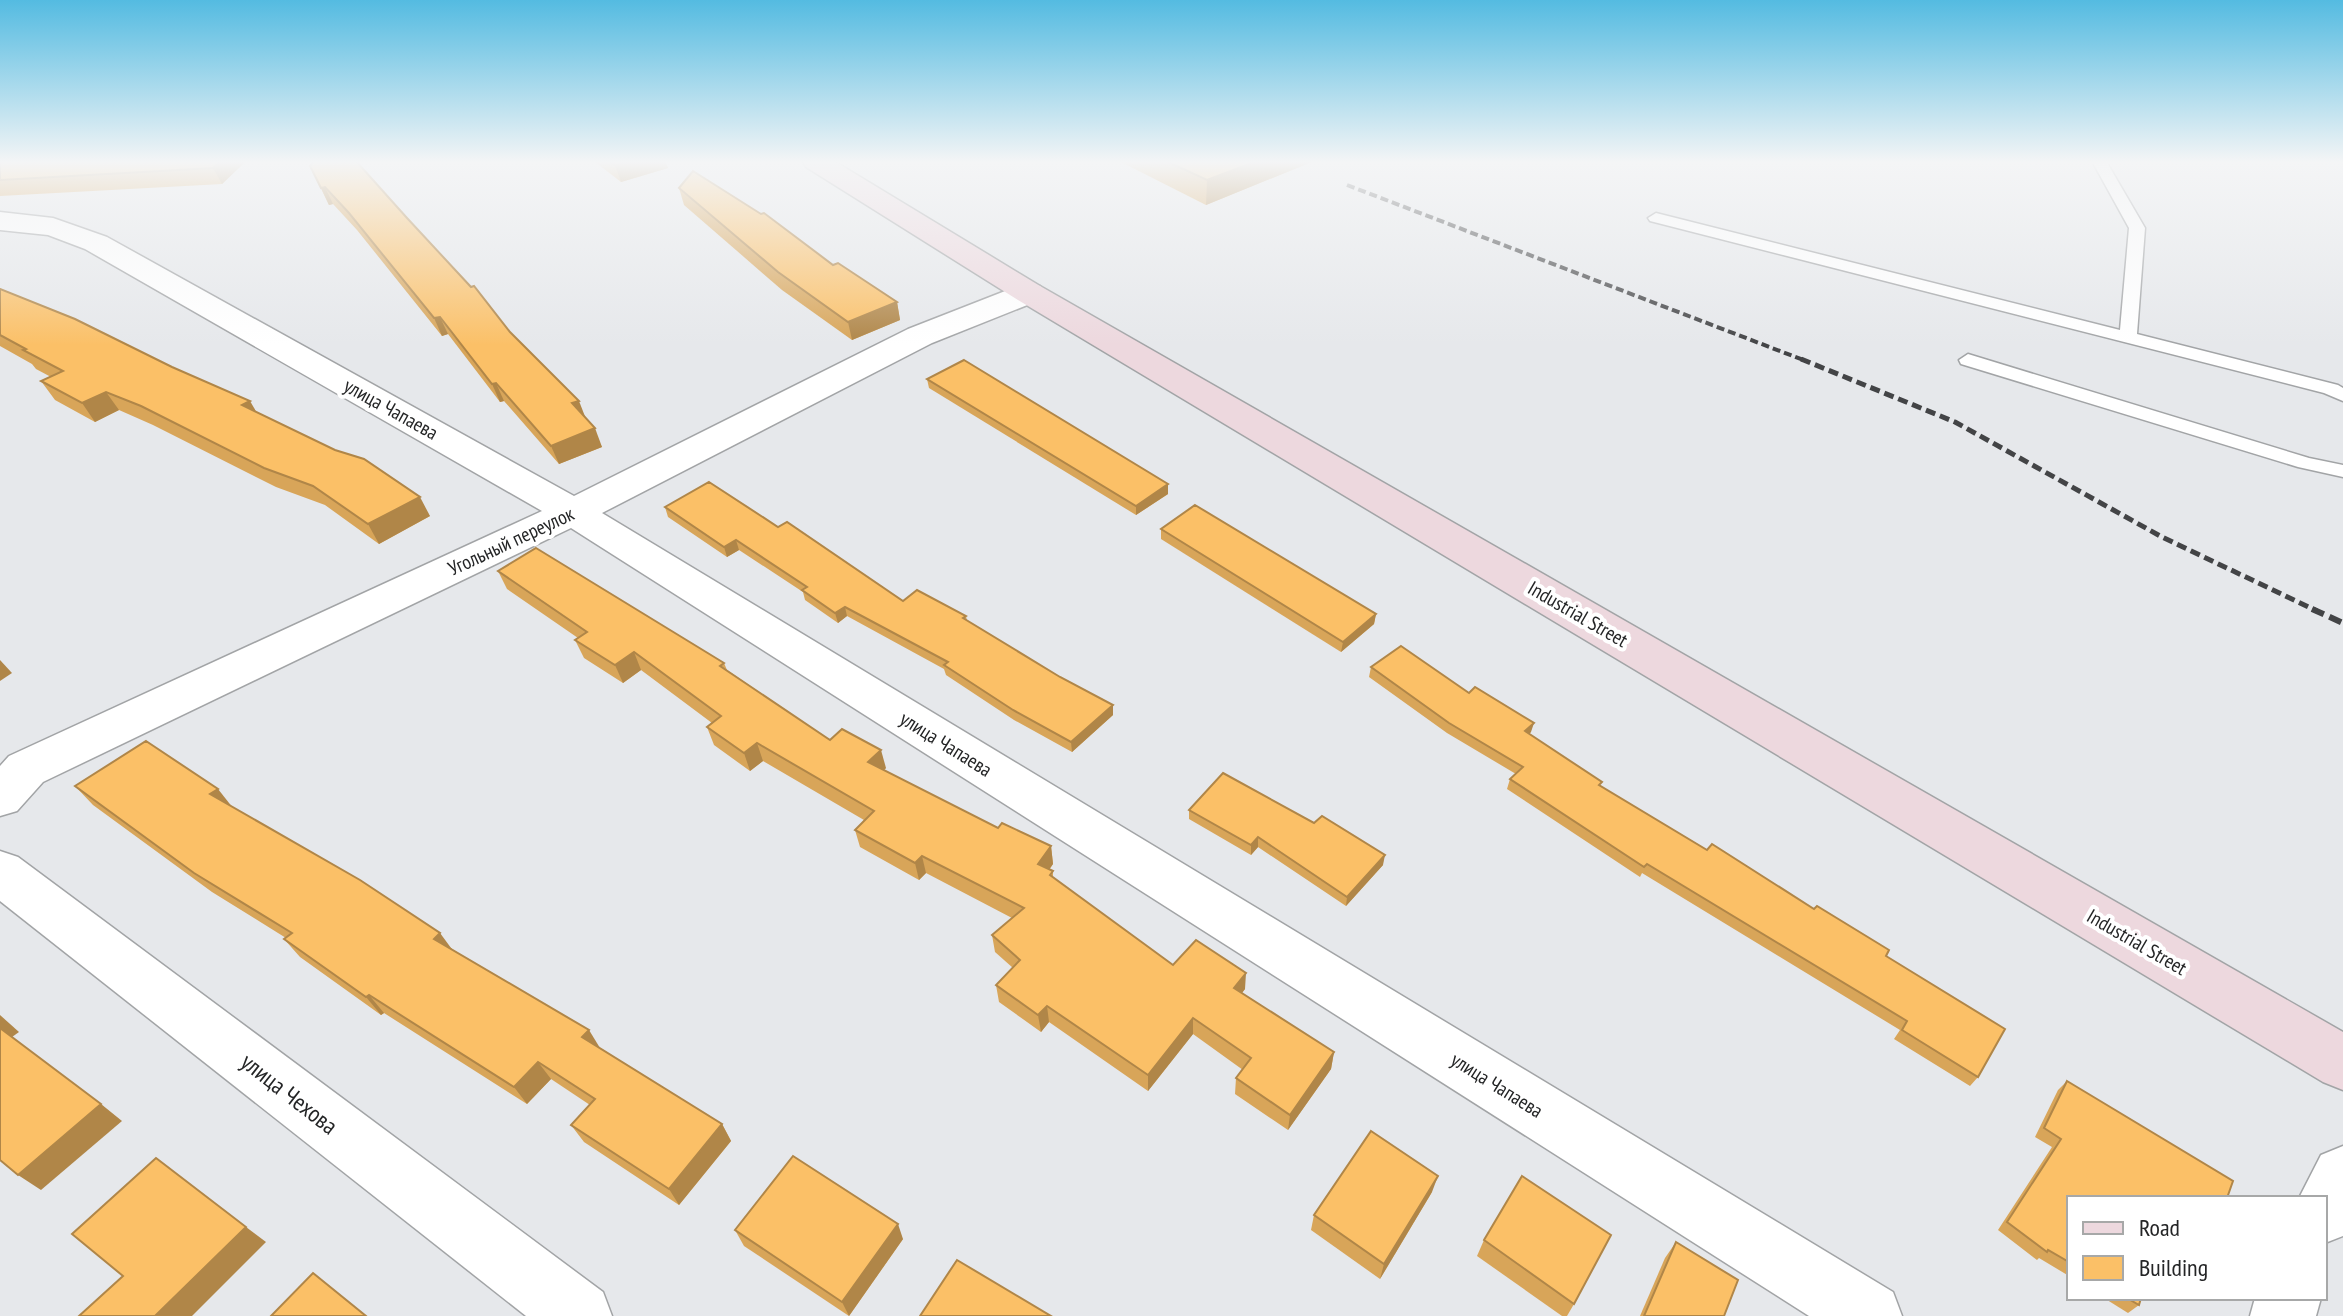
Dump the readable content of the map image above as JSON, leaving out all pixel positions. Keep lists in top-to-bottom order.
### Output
{
  "streets": {
    "street": [
      "улица Чапаева",
      "Угольный переулок",
      "Industrial Street",
      "улица Чехова"
    ]
  },
  "crossings": [
    ["улица Чапаева", "Угольный переулок"],
    ["Угольный переулок", "Industrial Street"]
  ],
  "legend": ["Road", "Building"]
}
